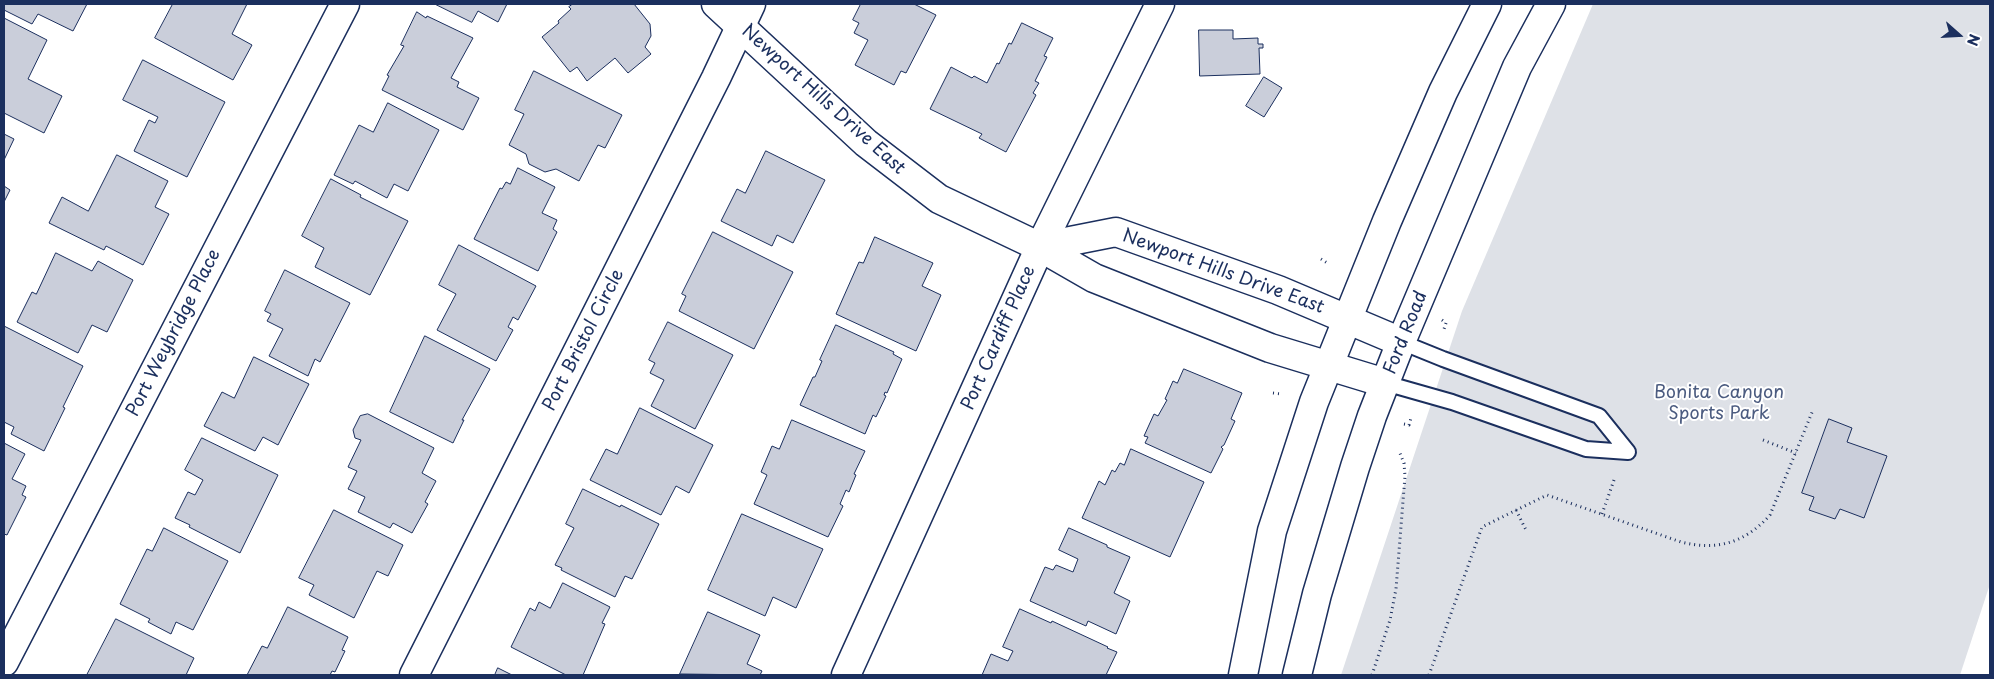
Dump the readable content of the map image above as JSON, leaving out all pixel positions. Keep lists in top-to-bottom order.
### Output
{
  "streets": {
    "street": [
      "Newport Hills Drive East",
      "Port Weybridge Place",
      "Ford Road",
      "Port Cardiff Place",
      "Port Bristol Circle"
    ]
  },
  "crossings": [
    ["Newport Hills Drive East", "Ford Road"],
    ["Newport Hills Drive East", "Port Cardiff Place"],
    ["Newport Hills Drive East", "Port Bristol Circle"]
  ],
  "parks": ["Bonita Canyon Sports Park"],
  "north": "right"
}
